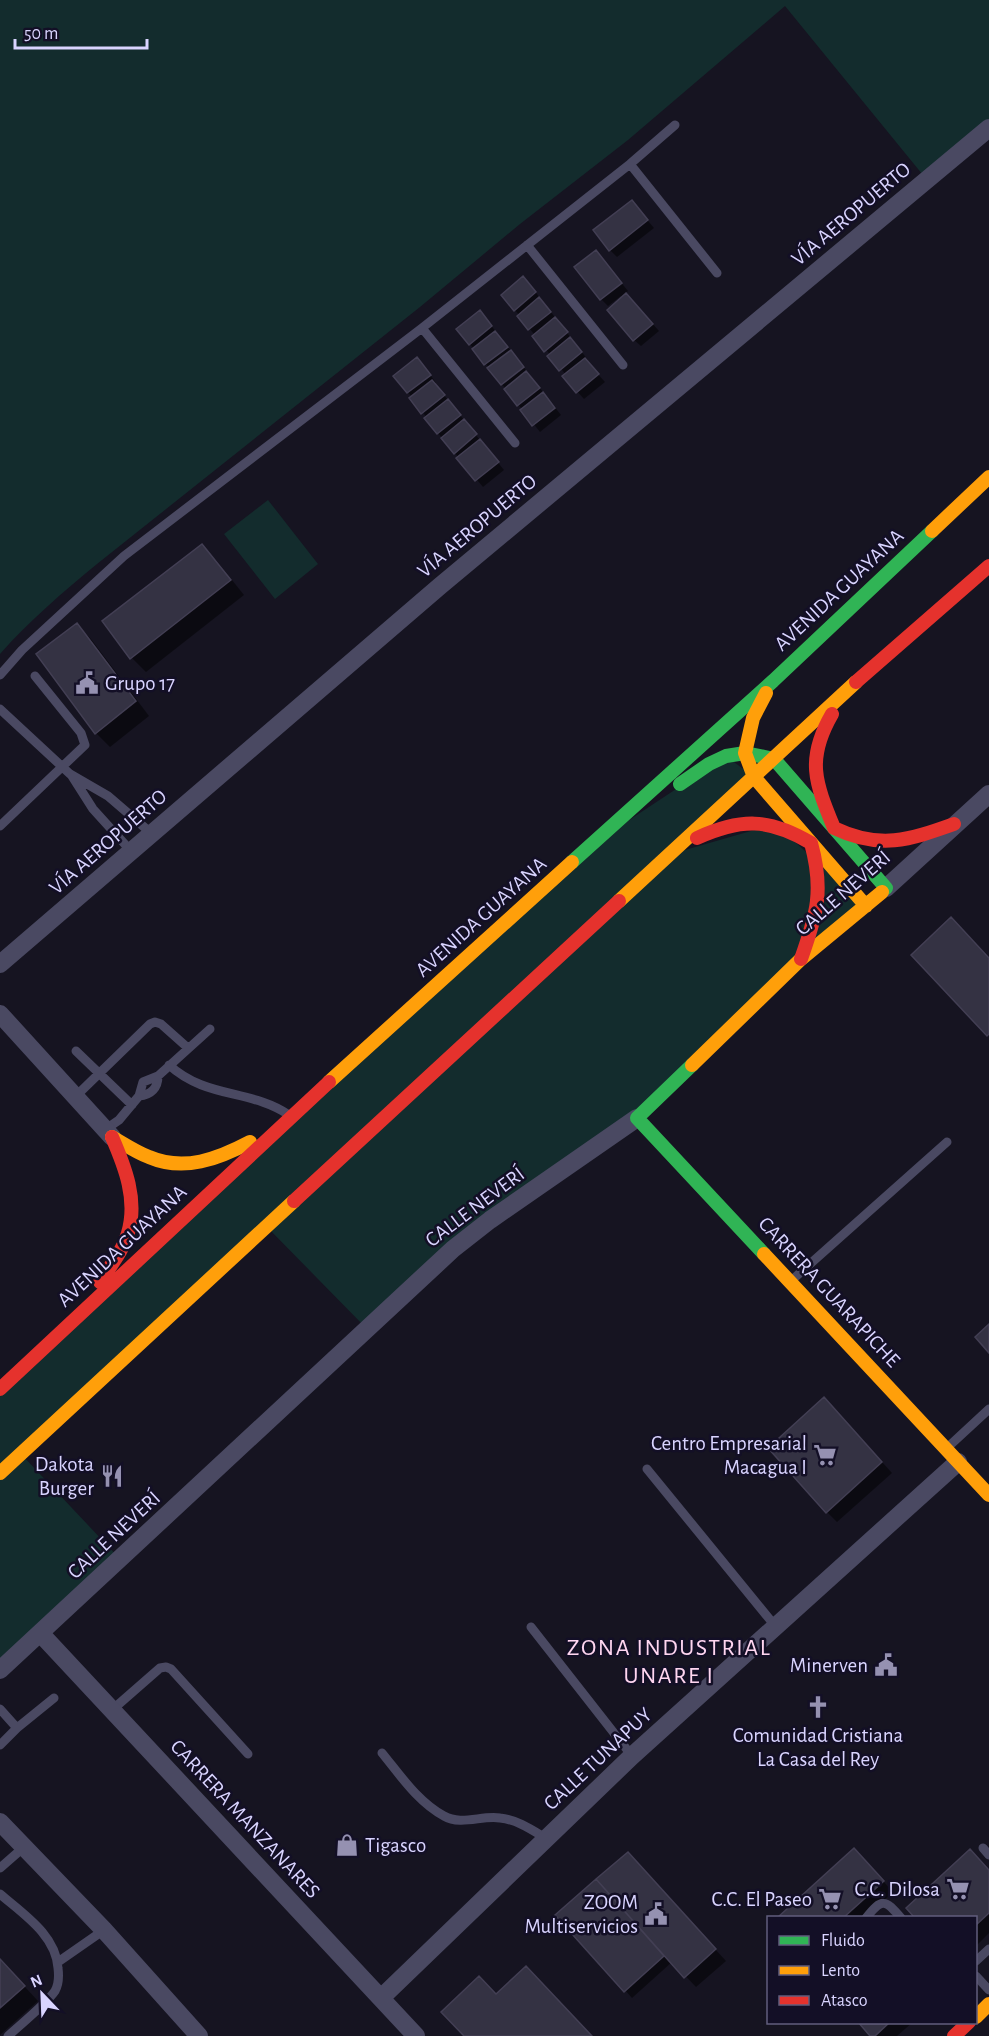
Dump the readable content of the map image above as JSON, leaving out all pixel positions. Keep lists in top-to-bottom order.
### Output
{
  "streets": {
    "main road": ["AVENIDA GUAYANA", "CALLE NEVERÍ", "CARRERA GUARAPICHE"],
    "street": ["VÍA AEROPUERTO", "CALLE TUNAPUY", "CARRERA MANZANARES"]
  },
  "crossings": [
    ["CALLE NEVERÍ", "CARRERA GUARAPICHE"],
    ["CALLE NEVERÍ", "CARRERA MANZANARES"],
    ["CARRERA GUARAPICHE", "CALLE TUNAPUY"],
    ["CALLE TUNAPUY", "CARRERA MANZANARES"]
  ],
  "districts": ["ZONA INDUSTRIAL UNARE I"],
  "places": {
    "public building": ["Grupo 17", "Minerven", "ZOOM Multiservicios"],
    "supermarket": ["Centro Empresarial Macagua I", "C.C. Dilosa", "C.C. El Paseo"],
    "restaurant": ["Dakota Burger"],
    "church": ["Comunidad Cristiana La Casa del Rey"],
    "shop": ["Tigasco"]
  },
  "legend": ["Fluido", "Lento", "Atasco"],
  "scale_bar": "50 m",
  "north": "top left"
}
